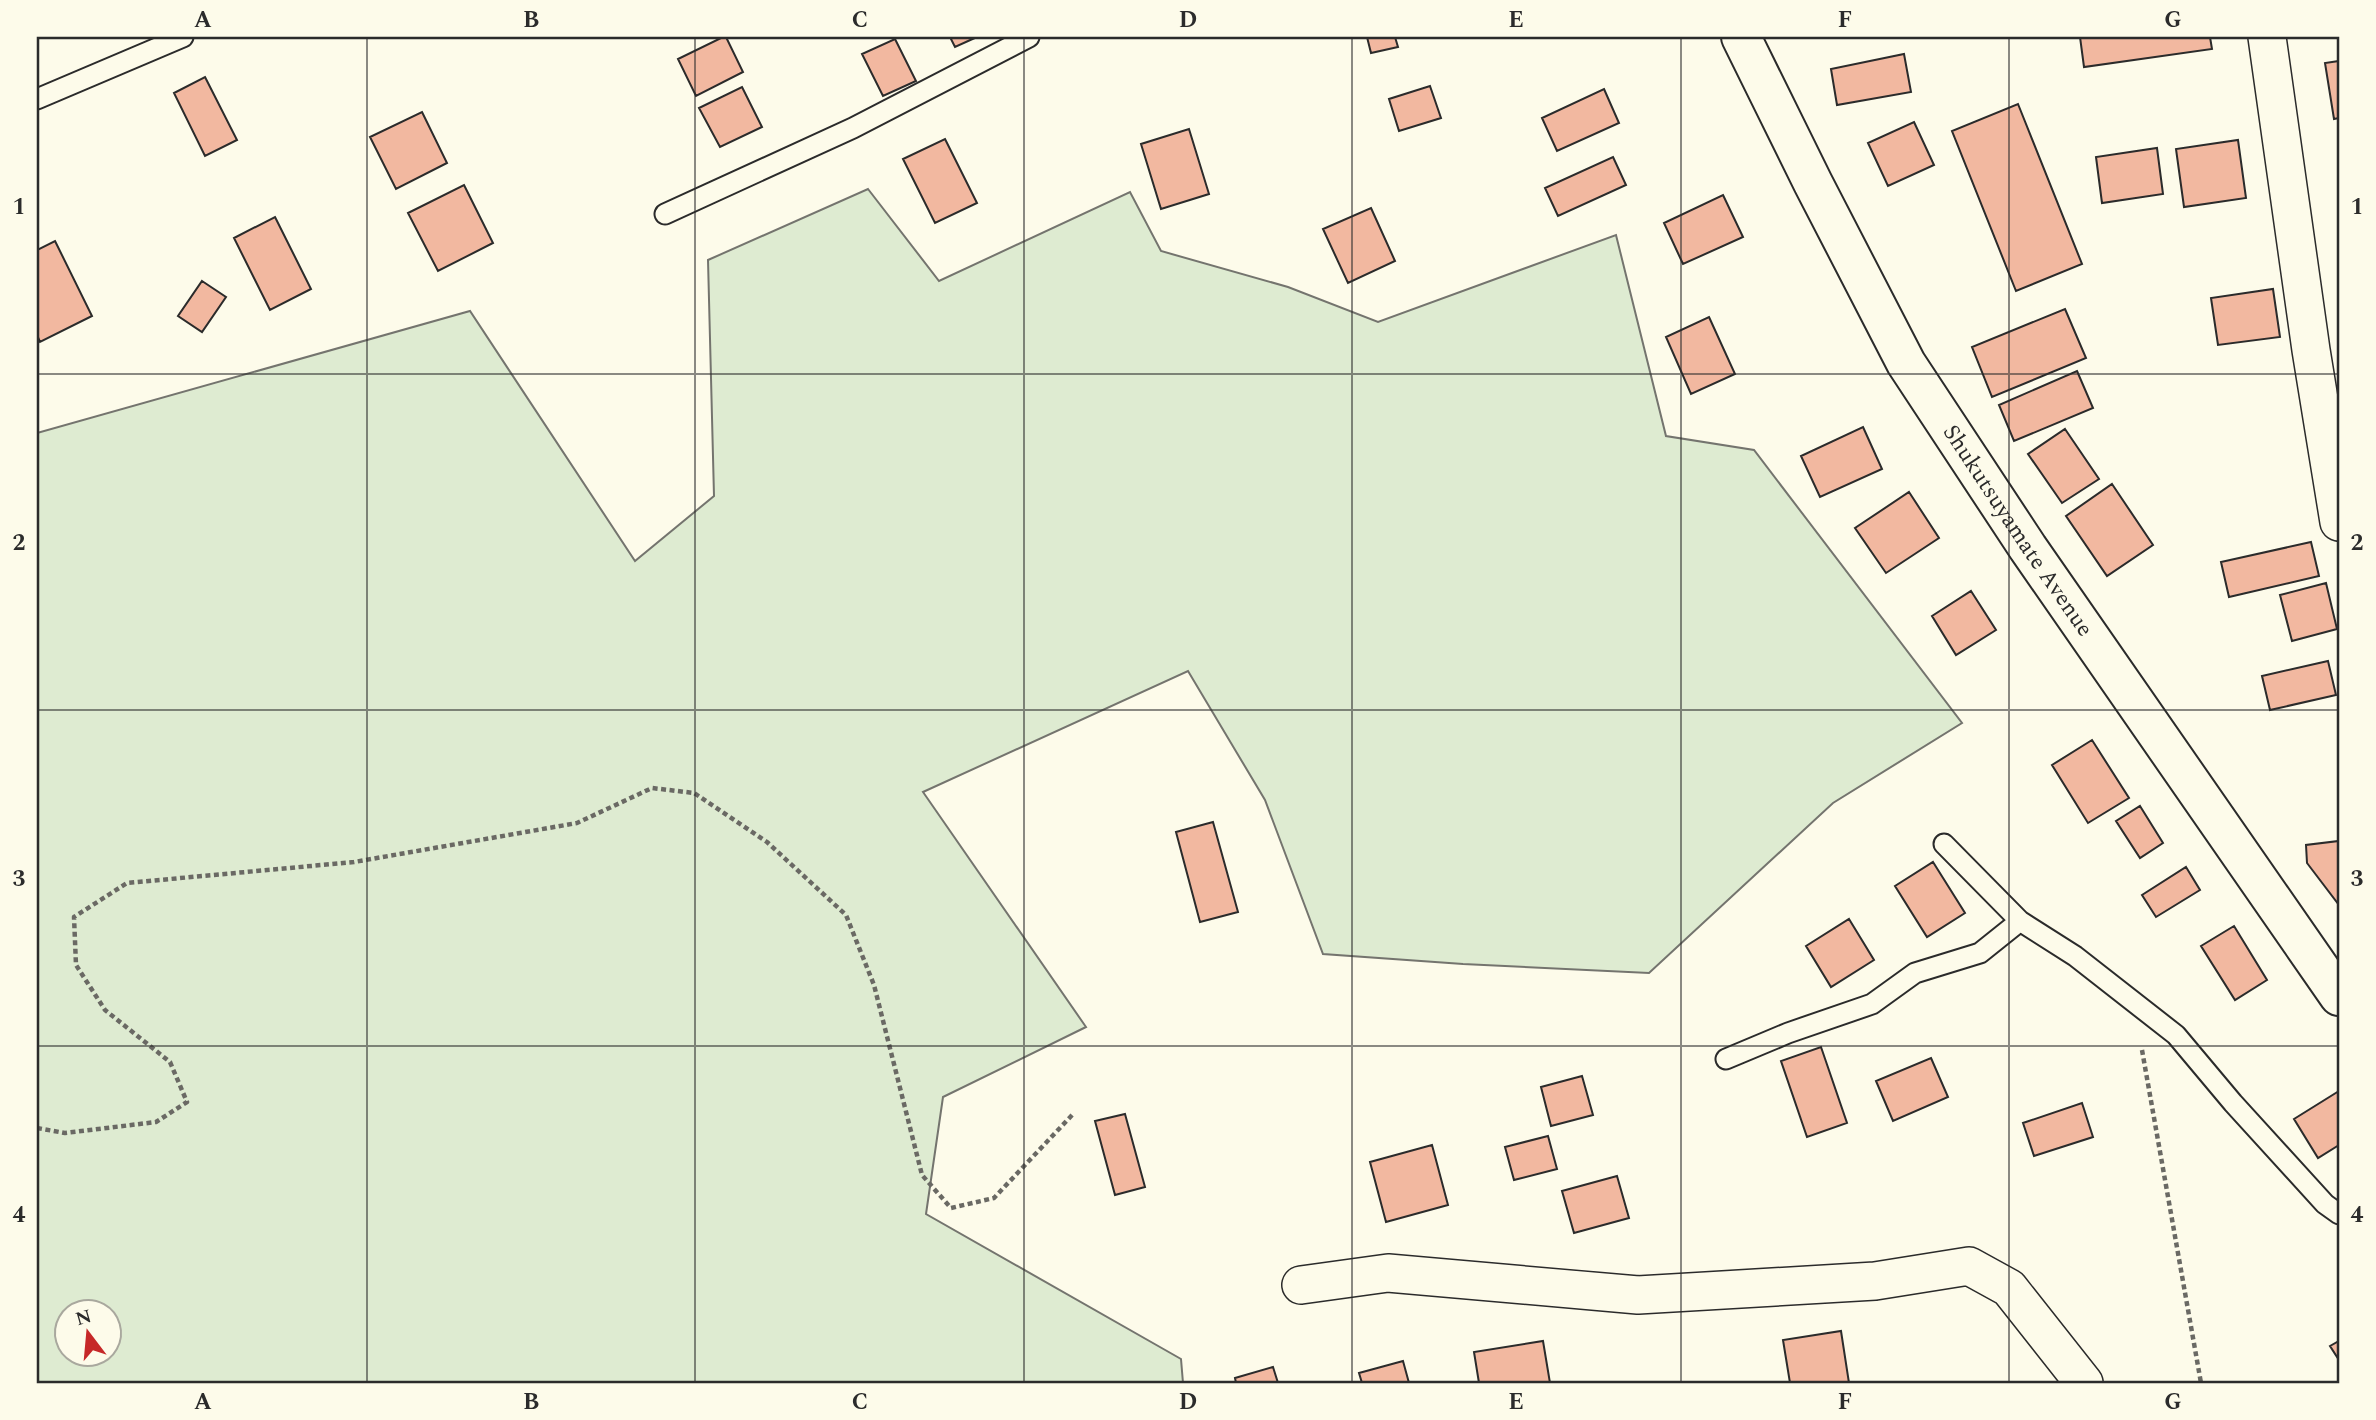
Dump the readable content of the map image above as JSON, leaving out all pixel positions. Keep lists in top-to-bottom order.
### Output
{
  "streets": {
    "street": ["Shukutsuyamate Avenue"]
  },
  "north": "top",
  "grid": {
    "columns": [
      "A",
      "B",
      "C",
      "D",
      "E",
      "F",
      "G"
    ],
    "rows": [
      "1",
      "2",
      "3",
      "4"
    ]
  }
}
